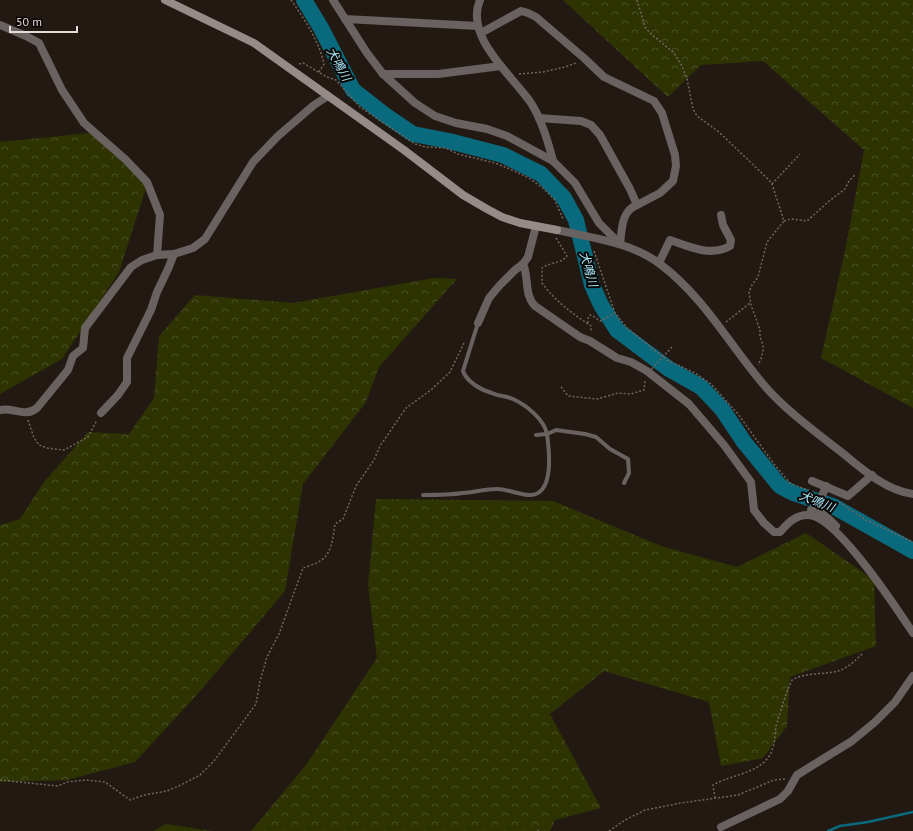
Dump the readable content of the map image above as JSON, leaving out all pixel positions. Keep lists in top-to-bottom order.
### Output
{
  "water": ["犬鳴川"],
  "scale_bar": "50 m"
}
